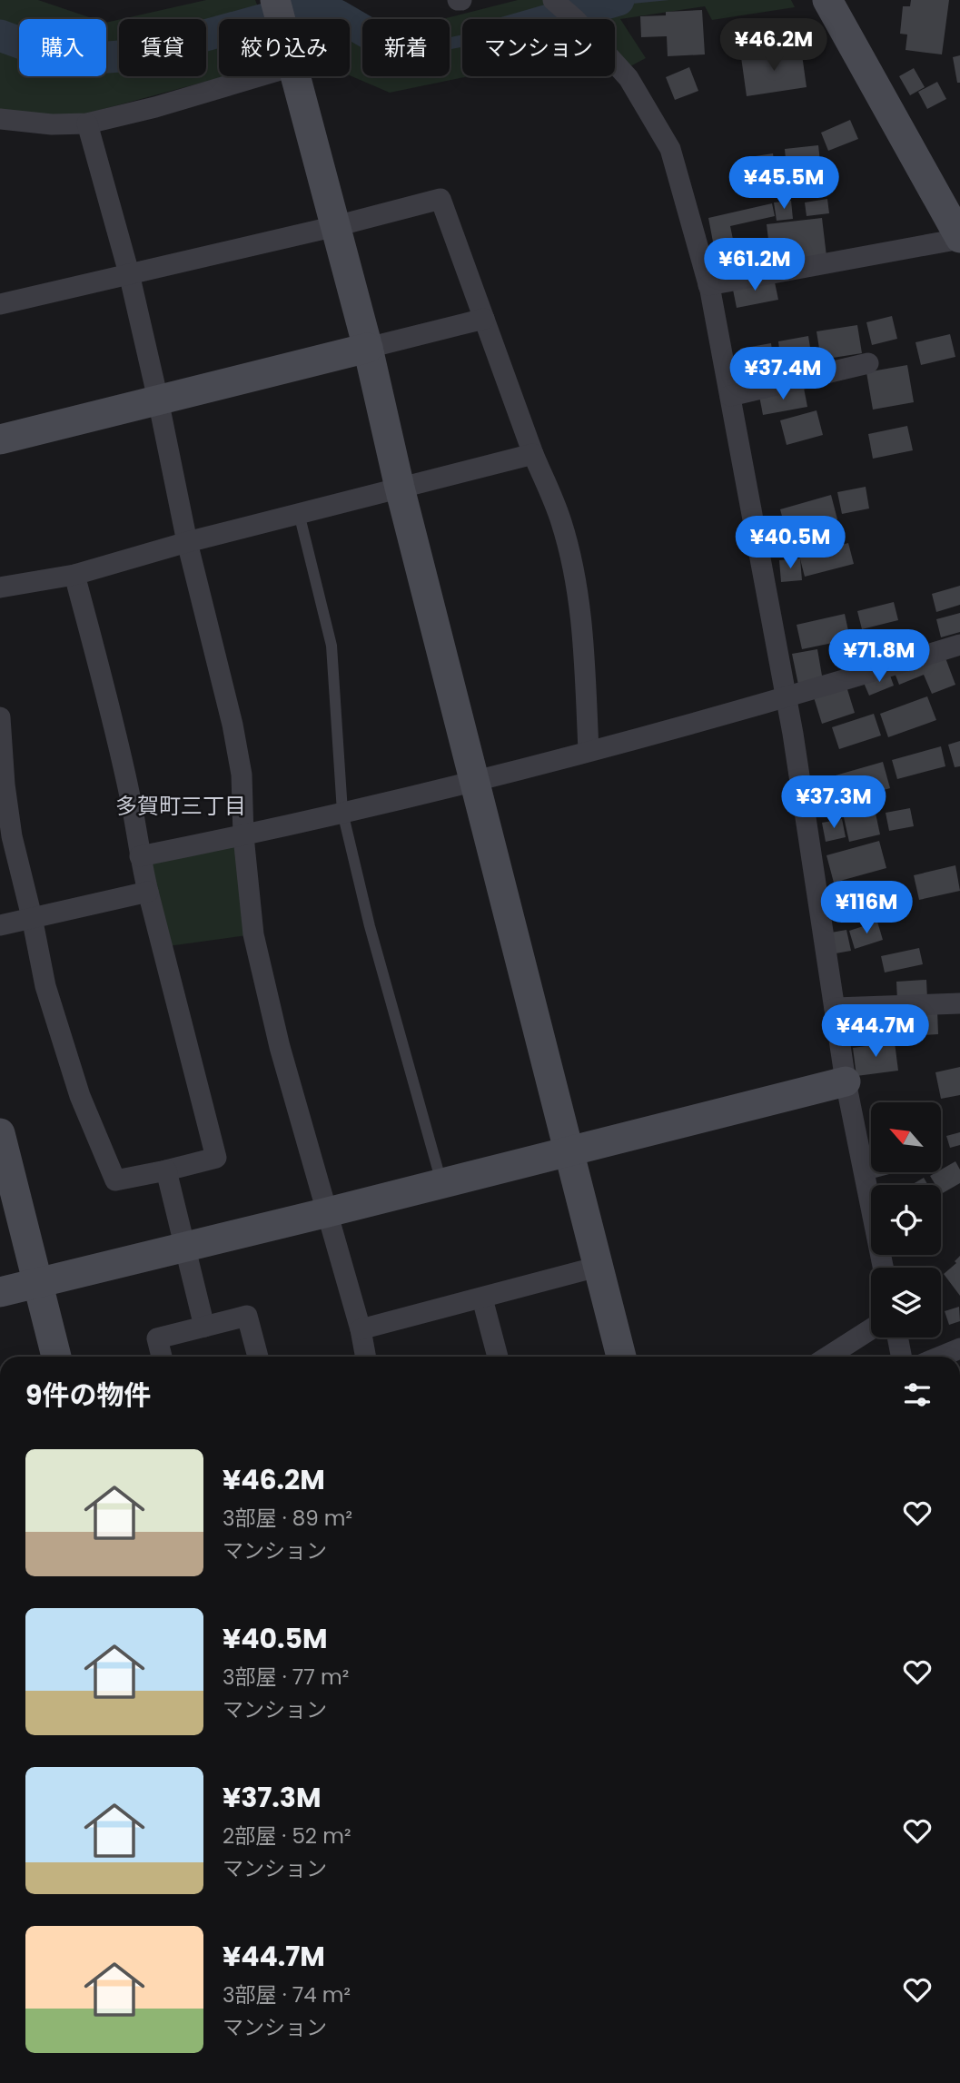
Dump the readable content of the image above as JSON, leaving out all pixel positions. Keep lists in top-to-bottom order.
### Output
{
  "districts": ["多賀町三丁目"],
  "north": "top left",
  "page": {
    "price": [
      "¥46.2M",
      "¥45.5M",
      "¥61.2M",
      "¥37.4M",
      "¥40.5M",
      "¥71.8M",
      "¥37.3M",
      "¥116M",
      "¥44.7M"
    ],
    "chip": [
      "購入",
      "賃貸",
      "絞り込み",
      "新着",
      "マンション"
    ],
    "heading": "9件の物件",
    "list": [
      {
        "name": "¥46.2M",
        "note": "3部屋 · 89 m² · マンション"
      },
      {
        "name": "¥40.5M",
        "note": "3部屋 · 77 m² · マンション"
      },
      {
        "name": "¥37.3M",
        "note": "2部屋 · 52 m² · マンション"
      },
      {
        "name": "¥44.7M",
        "note": "3部屋 · 74 m² · マンション"
      }
    ]
  }
}
